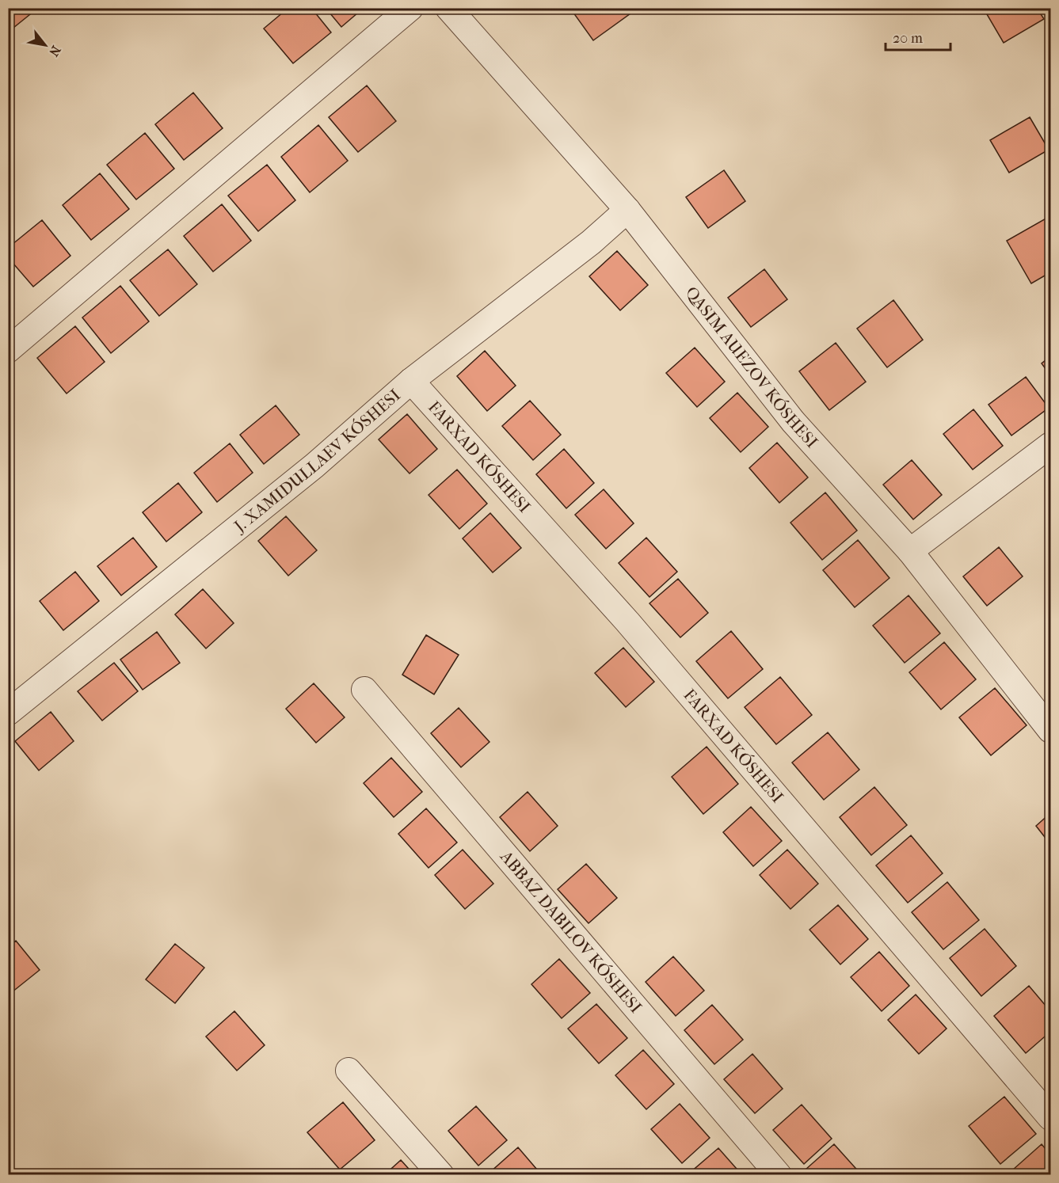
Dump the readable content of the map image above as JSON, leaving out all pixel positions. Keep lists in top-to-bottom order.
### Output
{
  "streets": {
    "street": ["FARXAD KÓSHESI", "J. XAMIDULLAEV KÓSHESI"]
  },
  "crossings": [
    ["FARXAD KÓSHESI", "J. XAMIDULLAEV KÓSHESI"]
  ],
  "scale_bar": "20 m",
  "north": "bottom right"
}
